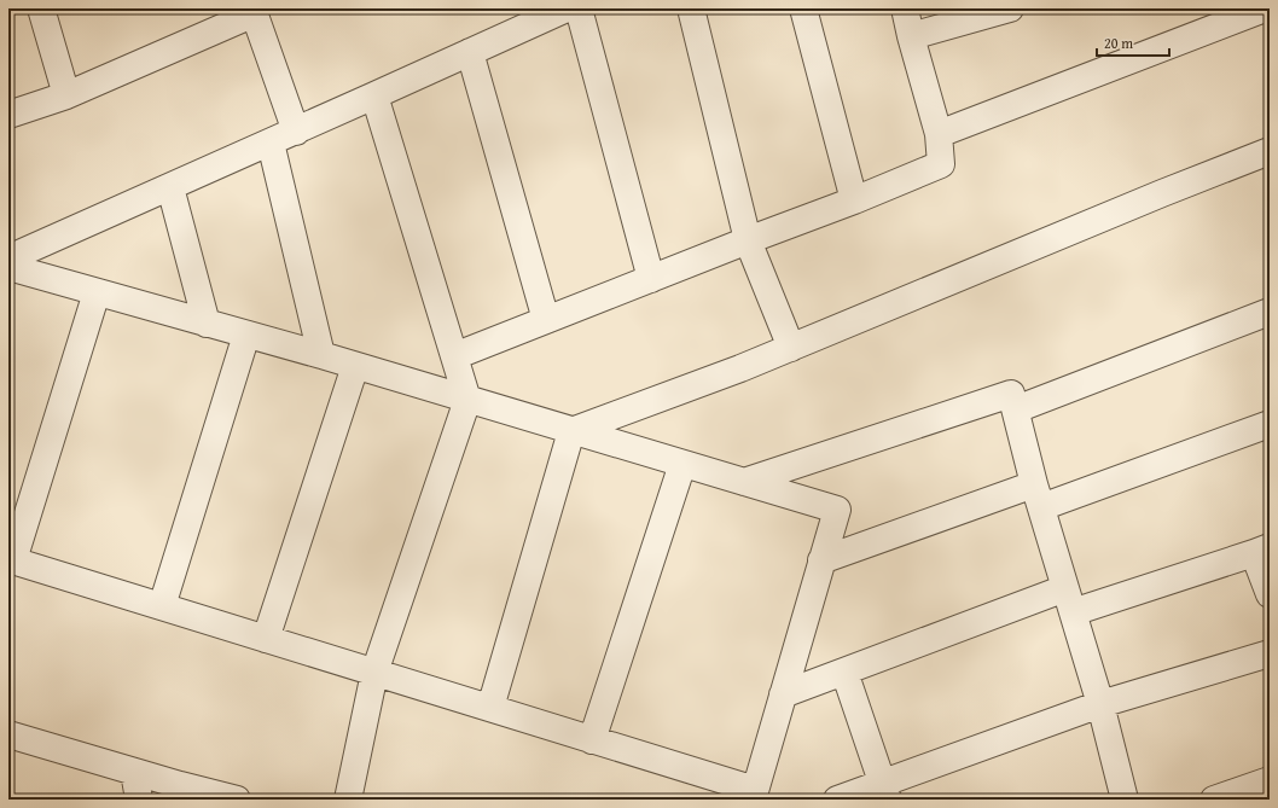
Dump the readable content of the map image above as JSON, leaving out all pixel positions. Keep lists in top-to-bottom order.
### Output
{
  "scale_bar": "20 m"
}
